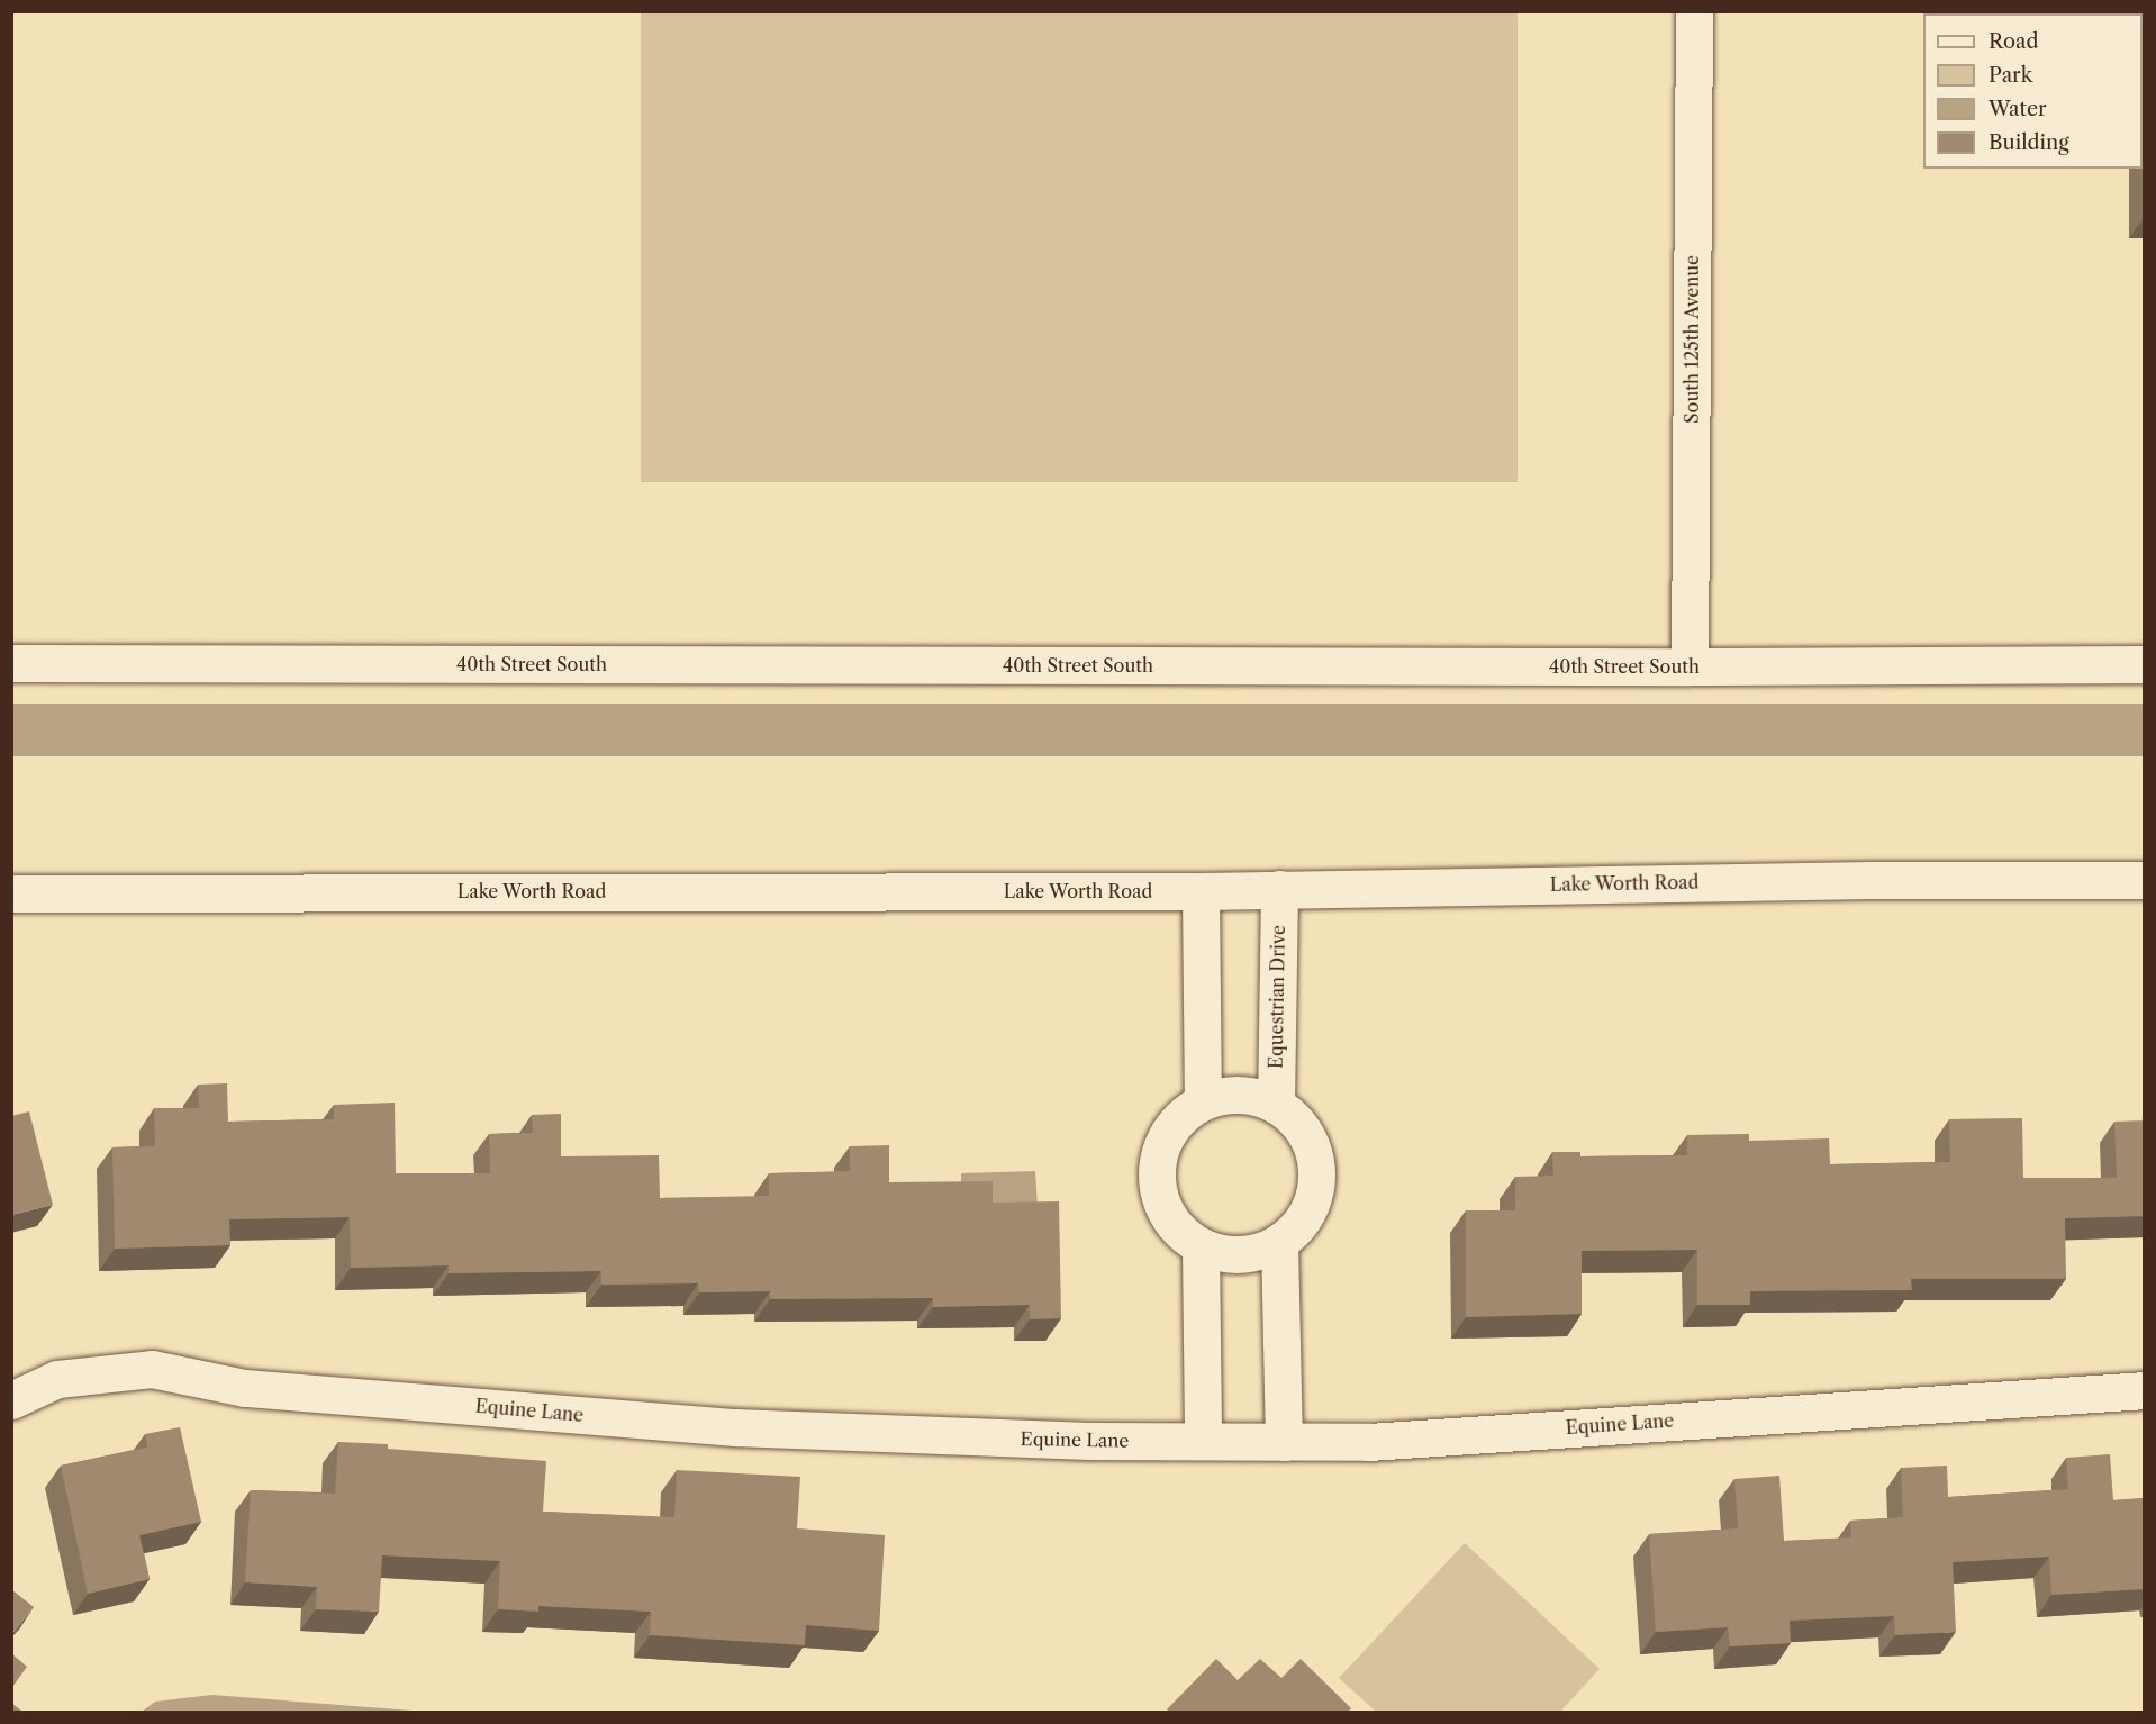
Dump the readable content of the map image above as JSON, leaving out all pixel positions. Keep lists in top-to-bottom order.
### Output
{
  "streets": {
    "street": [
      "South 125th Avenue",
      "40th Street South",
      "Lake Worth Road",
      "Equestrian Drive",
      "Equine Lane"
    ]
  },
  "crossings": [
    ["South 125th Avenue", "40th Street South"],
    ["Lake Worth Road", "Equestrian Drive"]
  ],
  "legend": [
    "Road",
    "Park",
    "Water",
    "Building"
  ]
}
